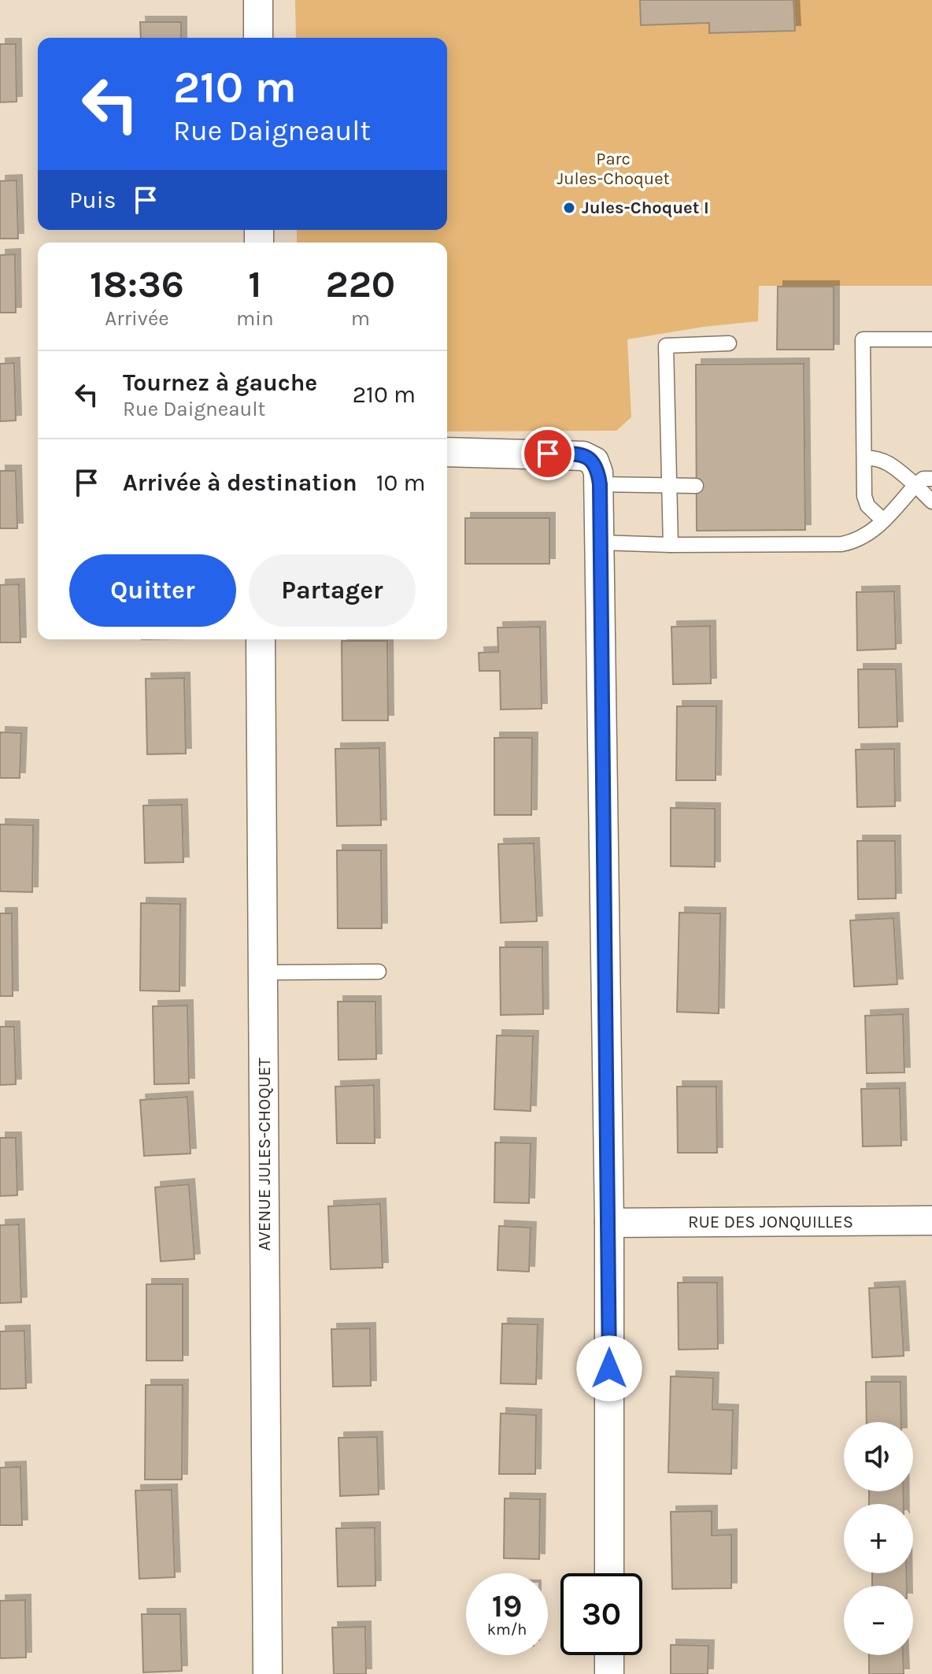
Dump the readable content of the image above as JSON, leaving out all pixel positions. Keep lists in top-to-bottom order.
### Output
{
  "streets": {
    "street": ["AVENUE JULES-CHOQUET", "RUE DES JONQUILLES"]
  },
  "parks": ["Parc Jules-Choquet"],
  "places": ["Jules-Choquet I"],
  "page": {
    "turn": ["210 m", "Rue Daigneault"],
    "then": "Puis",
    "eta": [
      "18:36",
      "Arrivée",
      "1",
      "min",
      "220",
      "m"
    ],
    "list": [
      {
        "name": "Tournez à gauche",
        "note": "Rue Daigneault",
        "value": "210 m"
      },
      {
        "name": "Arrivée à destination",
        "value": "10 m"
      }
    ],
    "buttons": ["Quitter", "Partager"],
    "map_buttons": ["+", "−"],
    "speed": "19 km/h",
    "limit": "30"
  }
}
